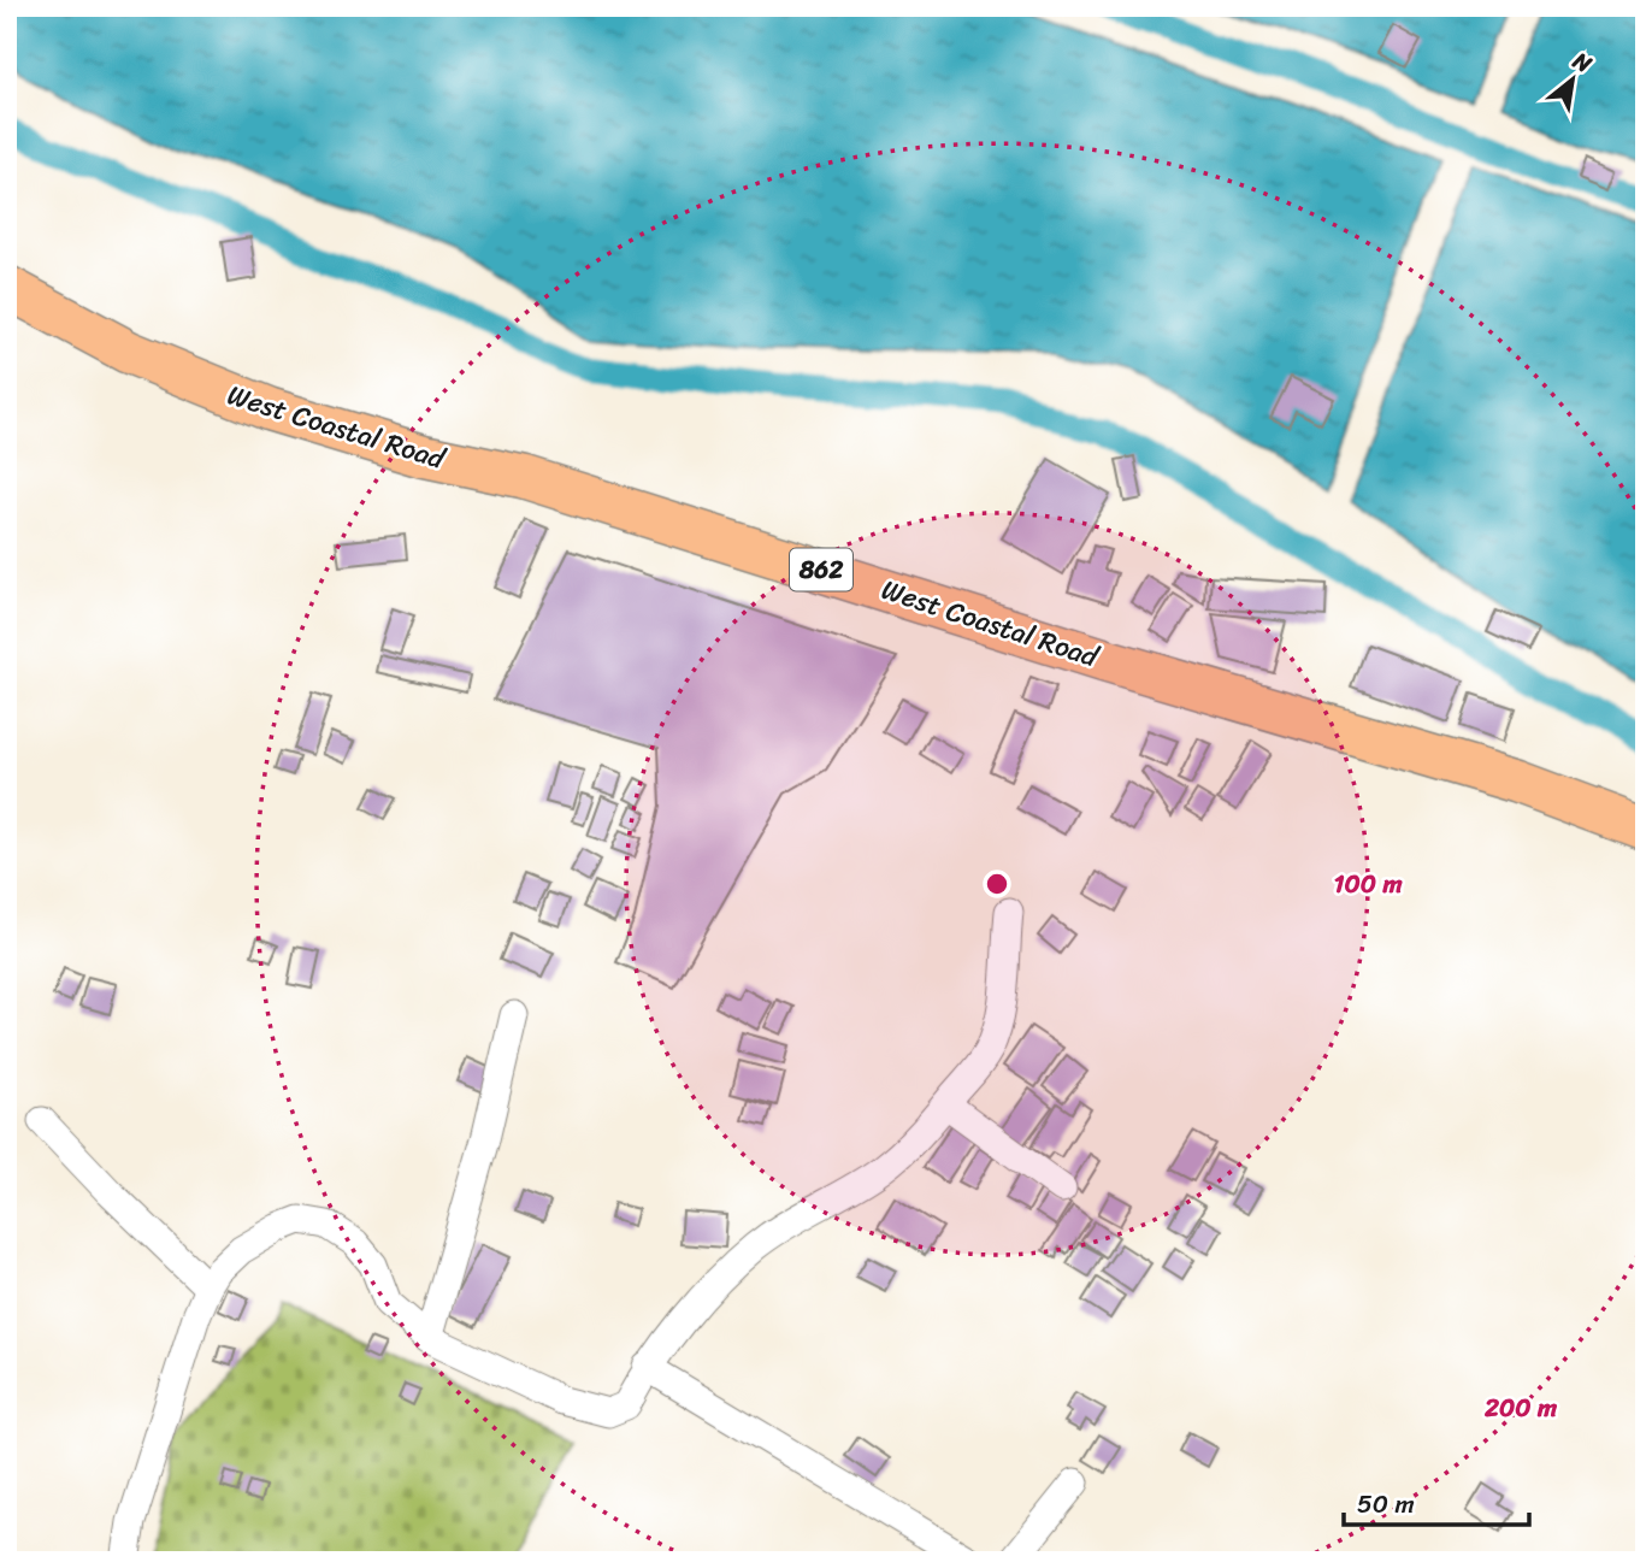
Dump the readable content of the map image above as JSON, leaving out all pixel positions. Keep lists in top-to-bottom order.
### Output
{
  "streets": {
    "main road": ["West Coastal Road", "862"]
  },
  "scale_bar": "50 m",
  "north": "top right",
  "rings": ["100 m", "200 m"]
}
